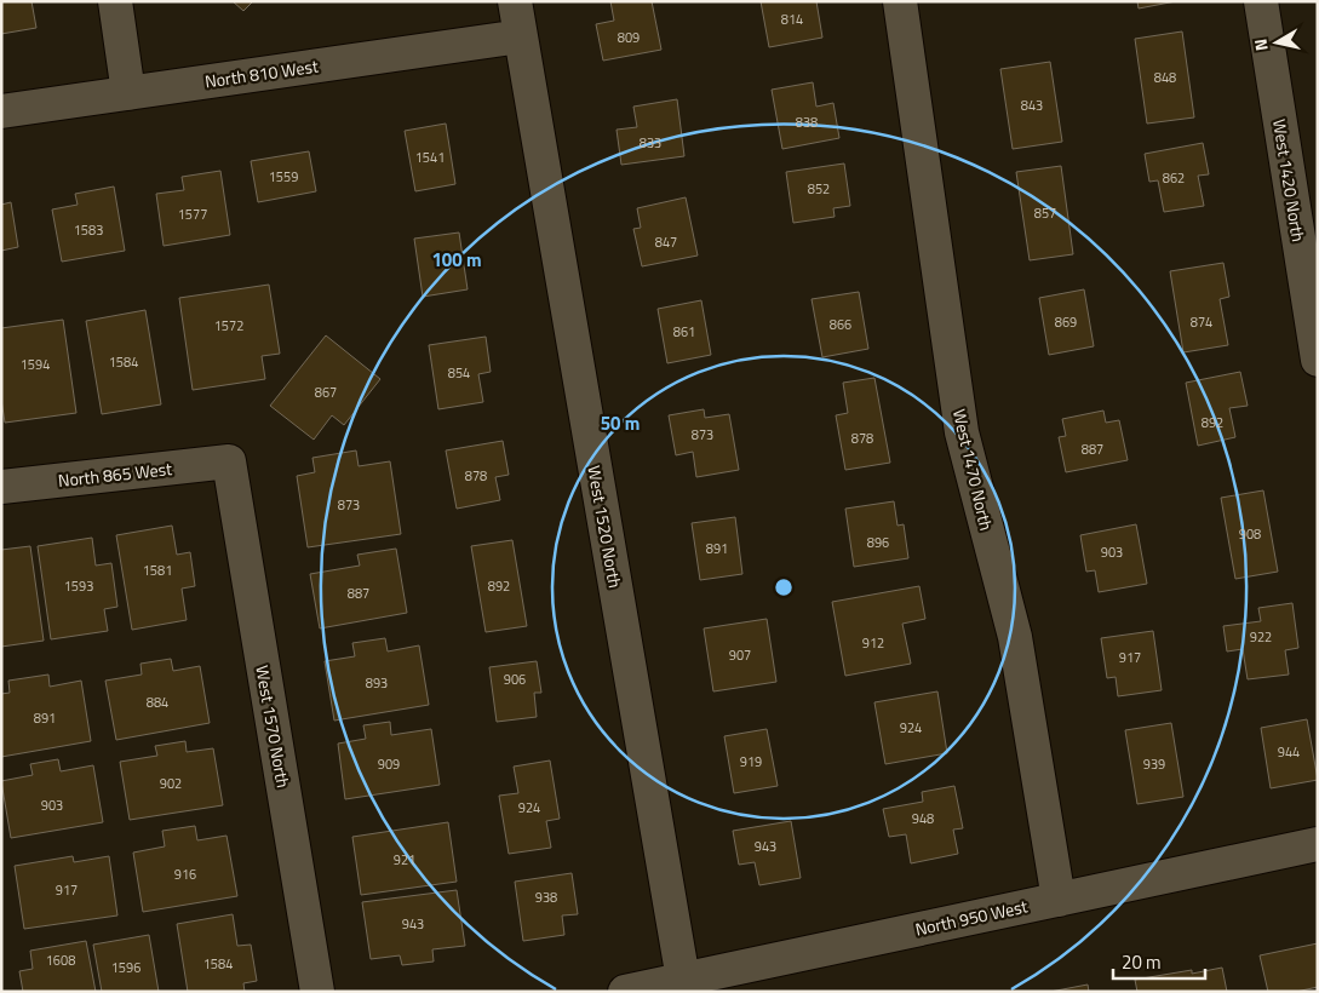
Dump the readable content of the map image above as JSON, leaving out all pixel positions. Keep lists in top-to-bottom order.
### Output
{
  "streets": {
    "street": [
      "North 810 West",
      "West 1420 North",
      "West 1470 North",
      "North 865 West",
      "West 1520 North",
      "West 1570 North",
      "North 950 West"
    ]
  },
  "crossings": [
    ["North 810 West", "West 1520 North"],
    ["West 1470 North", "North 950 West"],
    ["North 865 West", "West 1570 North"],
    ["West 1520 North", "North 950 West"]
  ],
  "house_numbers": [
    "814",
    "809",
    "848",
    "843",
    "838",
    "833",
    "1541",
    "1559",
    "862",
    "852",
    "857",
    "1577",
    "1583",
    "847",
    "869",
    "874",
    "866",
    "1572",
    "861",
    "1584",
    "1594",
    "854",
    "867",
    "892",
    "873",
    "878",
    "887",
    "878",
    "873",
    "908",
    "896",
    "891",
    "903",
    "1581",
    "1593",
    "892",
    "887",
    "922",
    "912",
    "907",
    "917",
    "906",
    "893",
    "884",
    "891",
    "924",
    "944",
    "919",
    "909",
    "939",
    "902",
    "903",
    "924",
    "948",
    "943",
    "921",
    "916",
    "917",
    "938",
    "943",
    "1608",
    "1584",
    "1596"
  ],
  "scale_bar": "20 m",
  "north": "left",
  "rings": ["100 m", "50 m"]
}
